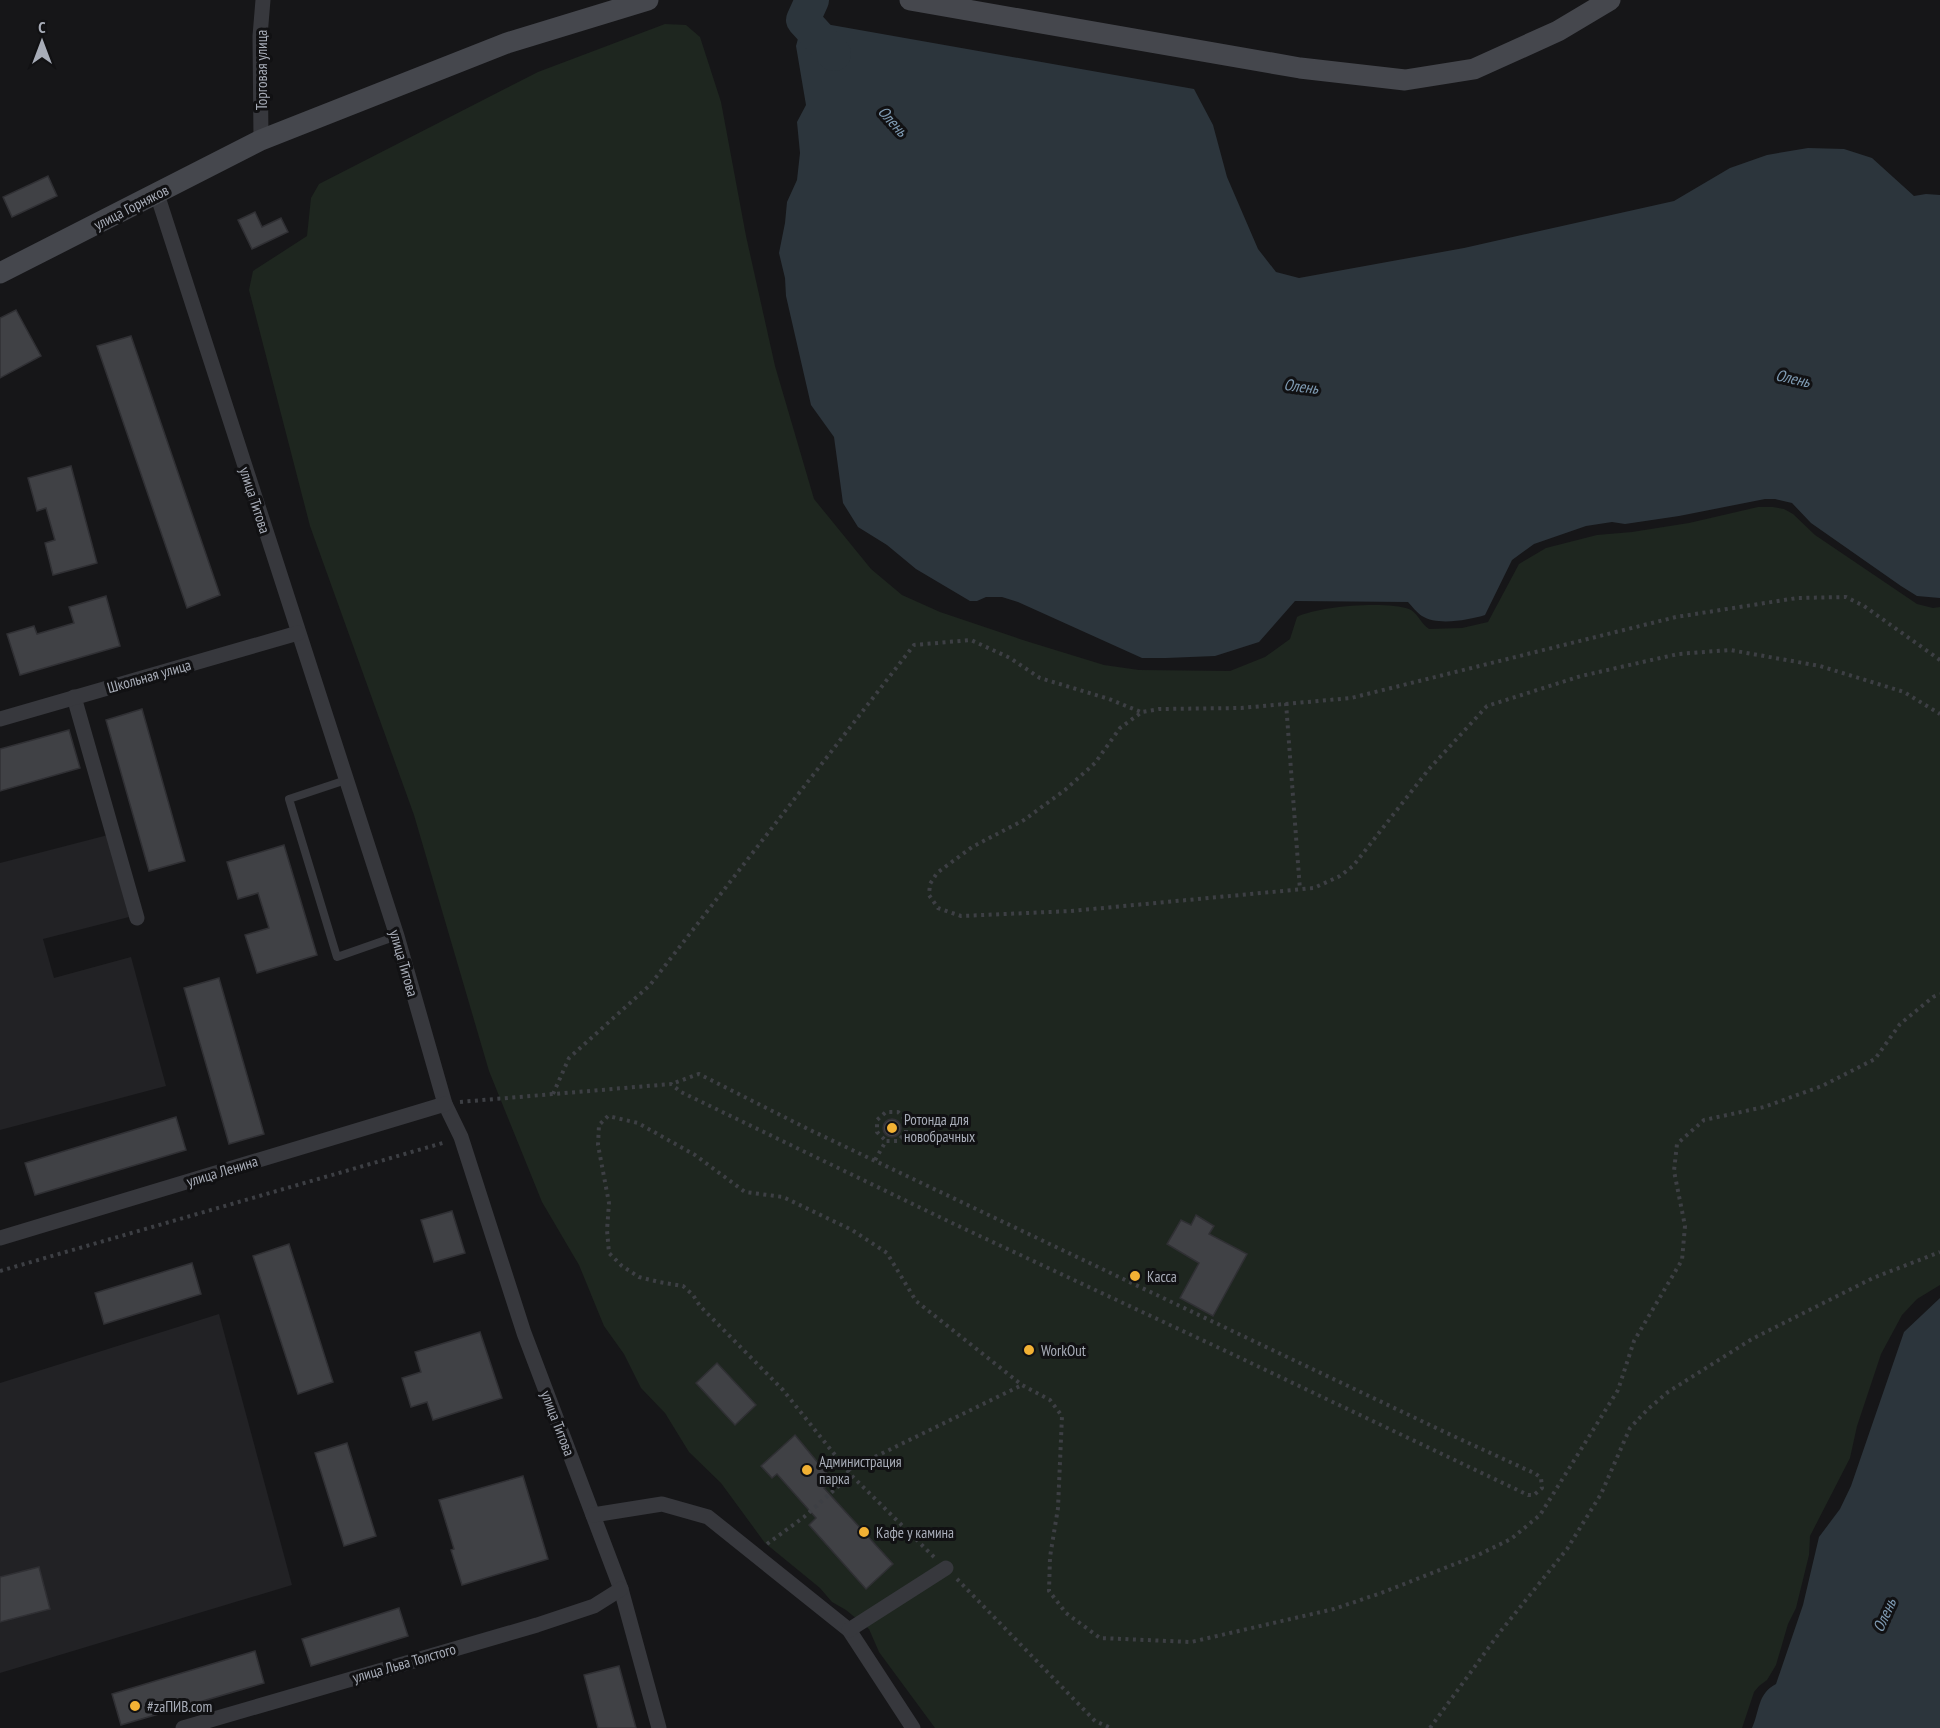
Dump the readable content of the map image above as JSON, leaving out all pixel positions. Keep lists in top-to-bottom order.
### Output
{
  "streets": {
    "main road": ["улица Горняков"],
    "street": [
      "Торговая улица",
      "улица Титова",
      "Школьная улица",
      "улица Ленина",
      "улица Льва Толстого"
    ]
  },
  "crossings": [
    ["Торговая улица", "улица Горняков"],
    ["улица Горняков", "улица Титова"],
    ["улица Титова", "Школьная улица"],
    ["улица Титова", "улица Ленина"],
    ["улица Титова", "улица Льва Толстого"]
  ],
  "water": ["Олень"],
  "places": [
    "Ротонда для новобрачных",
    "Касса",
    "WorkOut",
    "Администрация парка",
    "Кафе у камина",
    "#zaПИВ.com"
  ],
  "north": "top"
}
